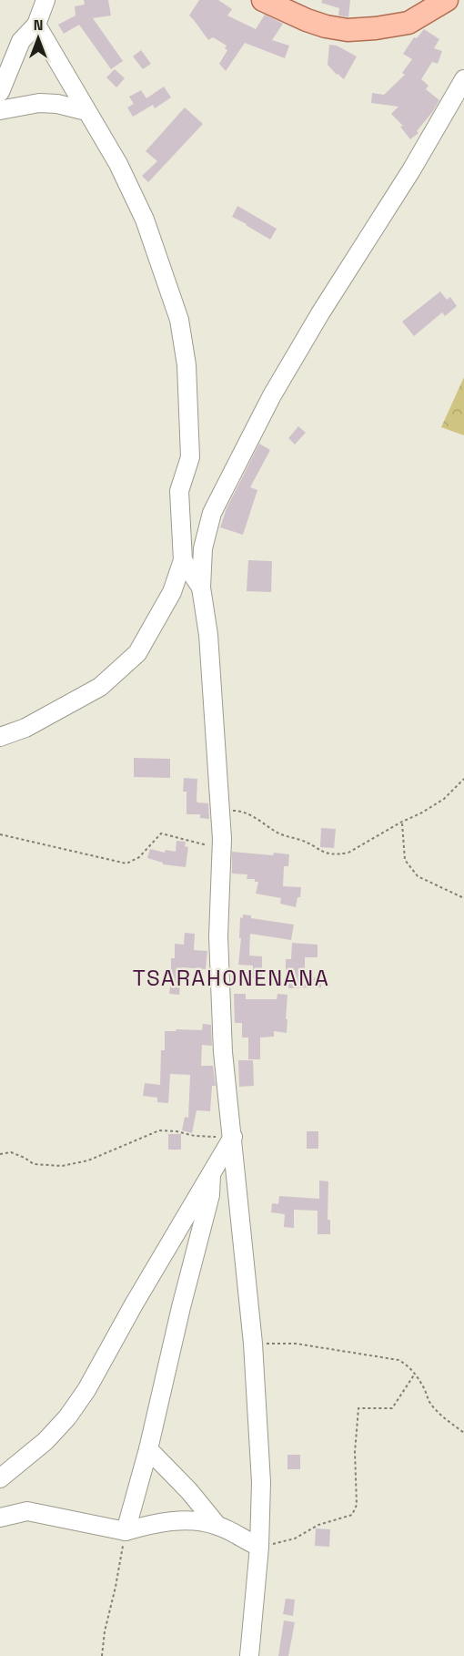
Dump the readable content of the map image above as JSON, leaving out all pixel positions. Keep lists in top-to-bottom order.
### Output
{
  "districts": ["TSARAHONENANA"],
  "north": "top"
}
